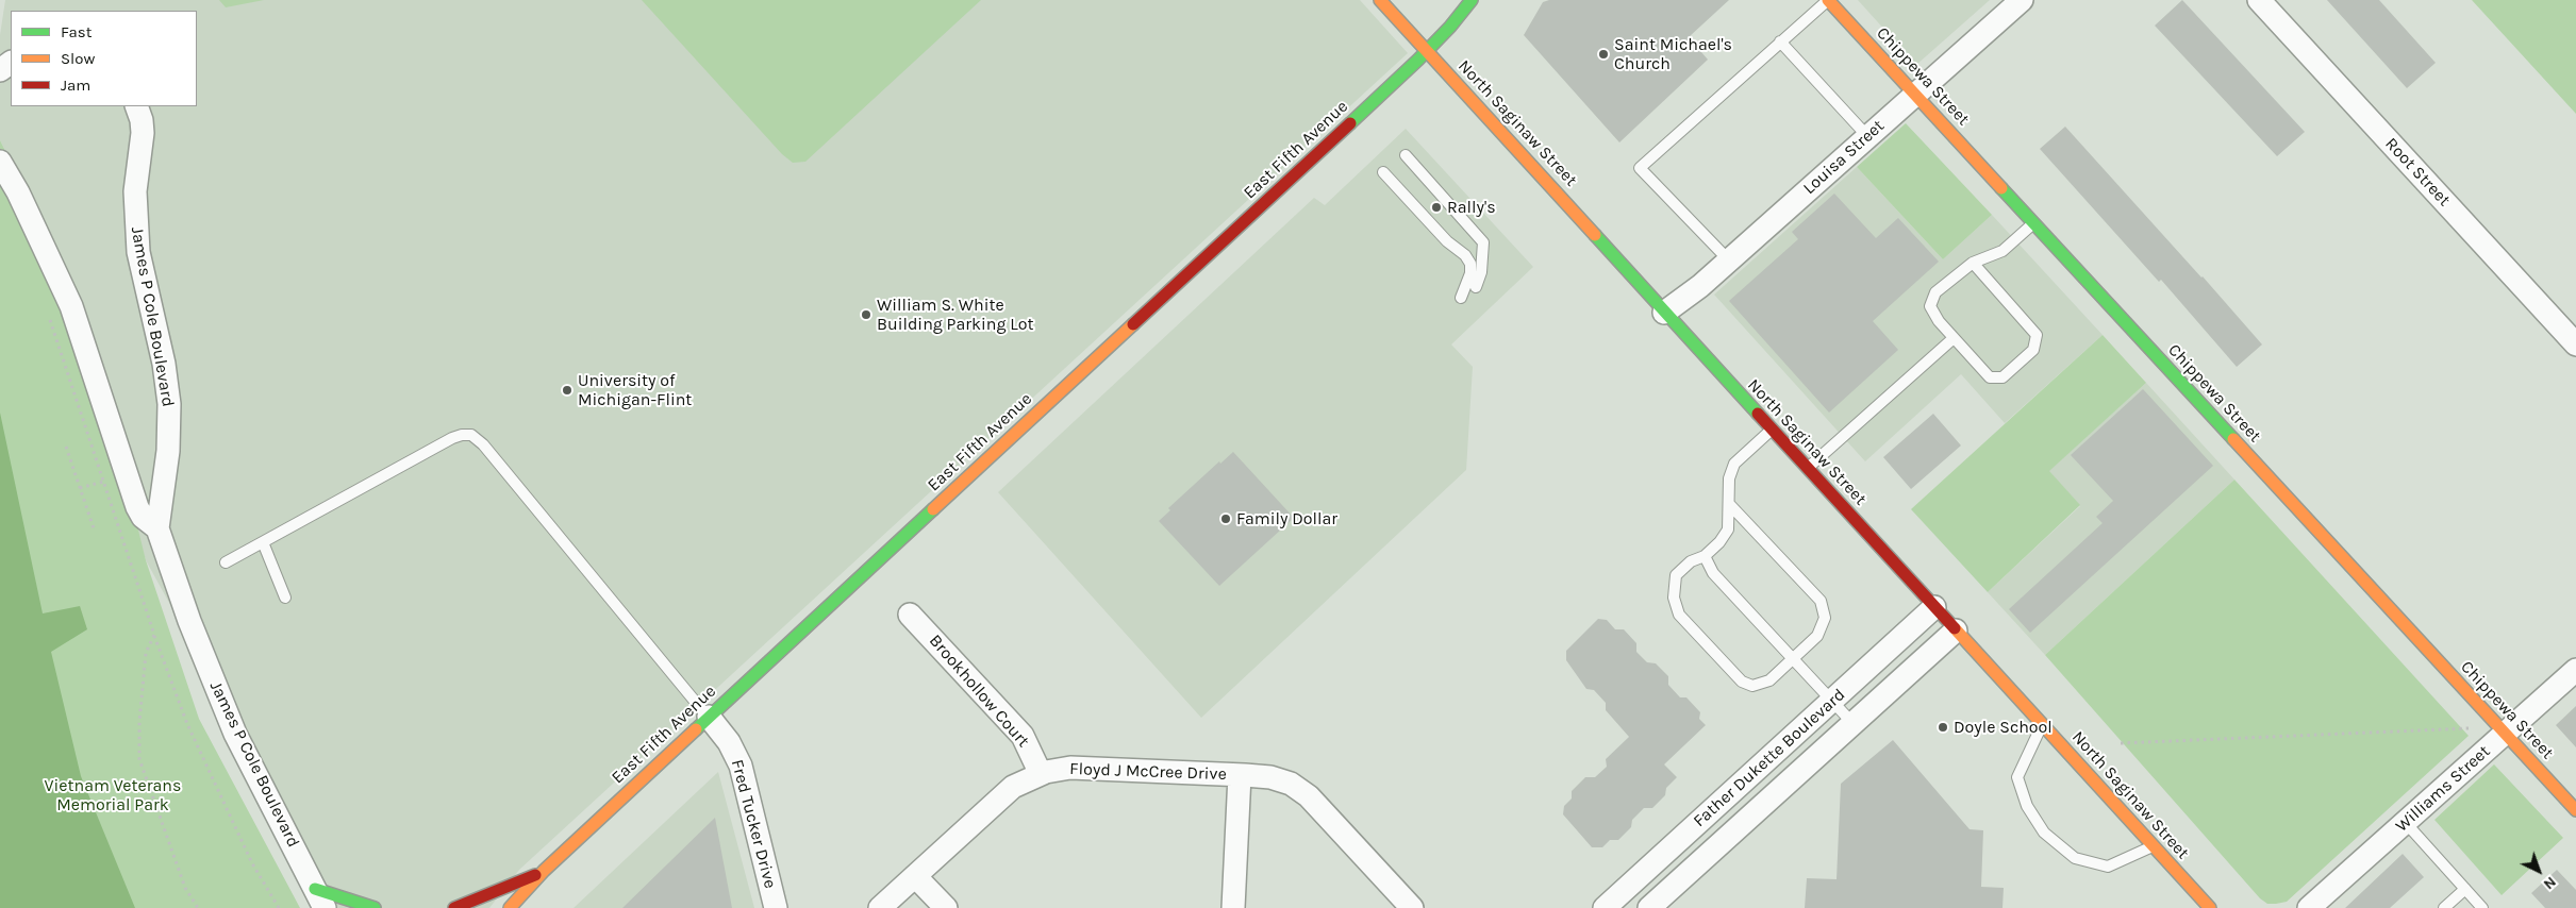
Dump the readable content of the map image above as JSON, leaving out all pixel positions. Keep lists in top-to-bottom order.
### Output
{
  "streets": {
    "main road": ["Chippewa Street", "North Saginaw Street", "East Fifth Avenue"],
    "street": [
      "Louisa Street",
      "Root Street",
      "James P Cole Boulevard",
      "Brookhollow Court",
      "Father Dukette Boulevard",
      "Floyd J McCree Drive",
      "Williams Street",
      "Fred Tucker Drive"
    ]
  },
  "crossings": [
    ["Chippewa Street", "Louisa Street"],
    ["Chippewa Street", "Williams Street"],
    ["North Saginaw Street", "East Fifth Avenue"],
    ["North Saginaw Street", "Louisa Street"],
    ["North Saginaw Street", "Father Dukette Boulevard"],
    ["East Fifth Avenue", "Fred Tucker Drive"],
    ["Brookhollow Court", "Floyd J McCree Drive"]
  ],
  "parks": ["Vietnam Veterans Memorial Park"],
  "places": [
    "Saint Michael's Church",
    "Rally's",
    "William S. White Building Parking Lot",
    "University of Michigan-Flint",
    "Family Dollar",
    "Doyle School"
  ],
  "legend": ["Fast", "Slow", "Jam"],
  "north": "bottom right"
}
